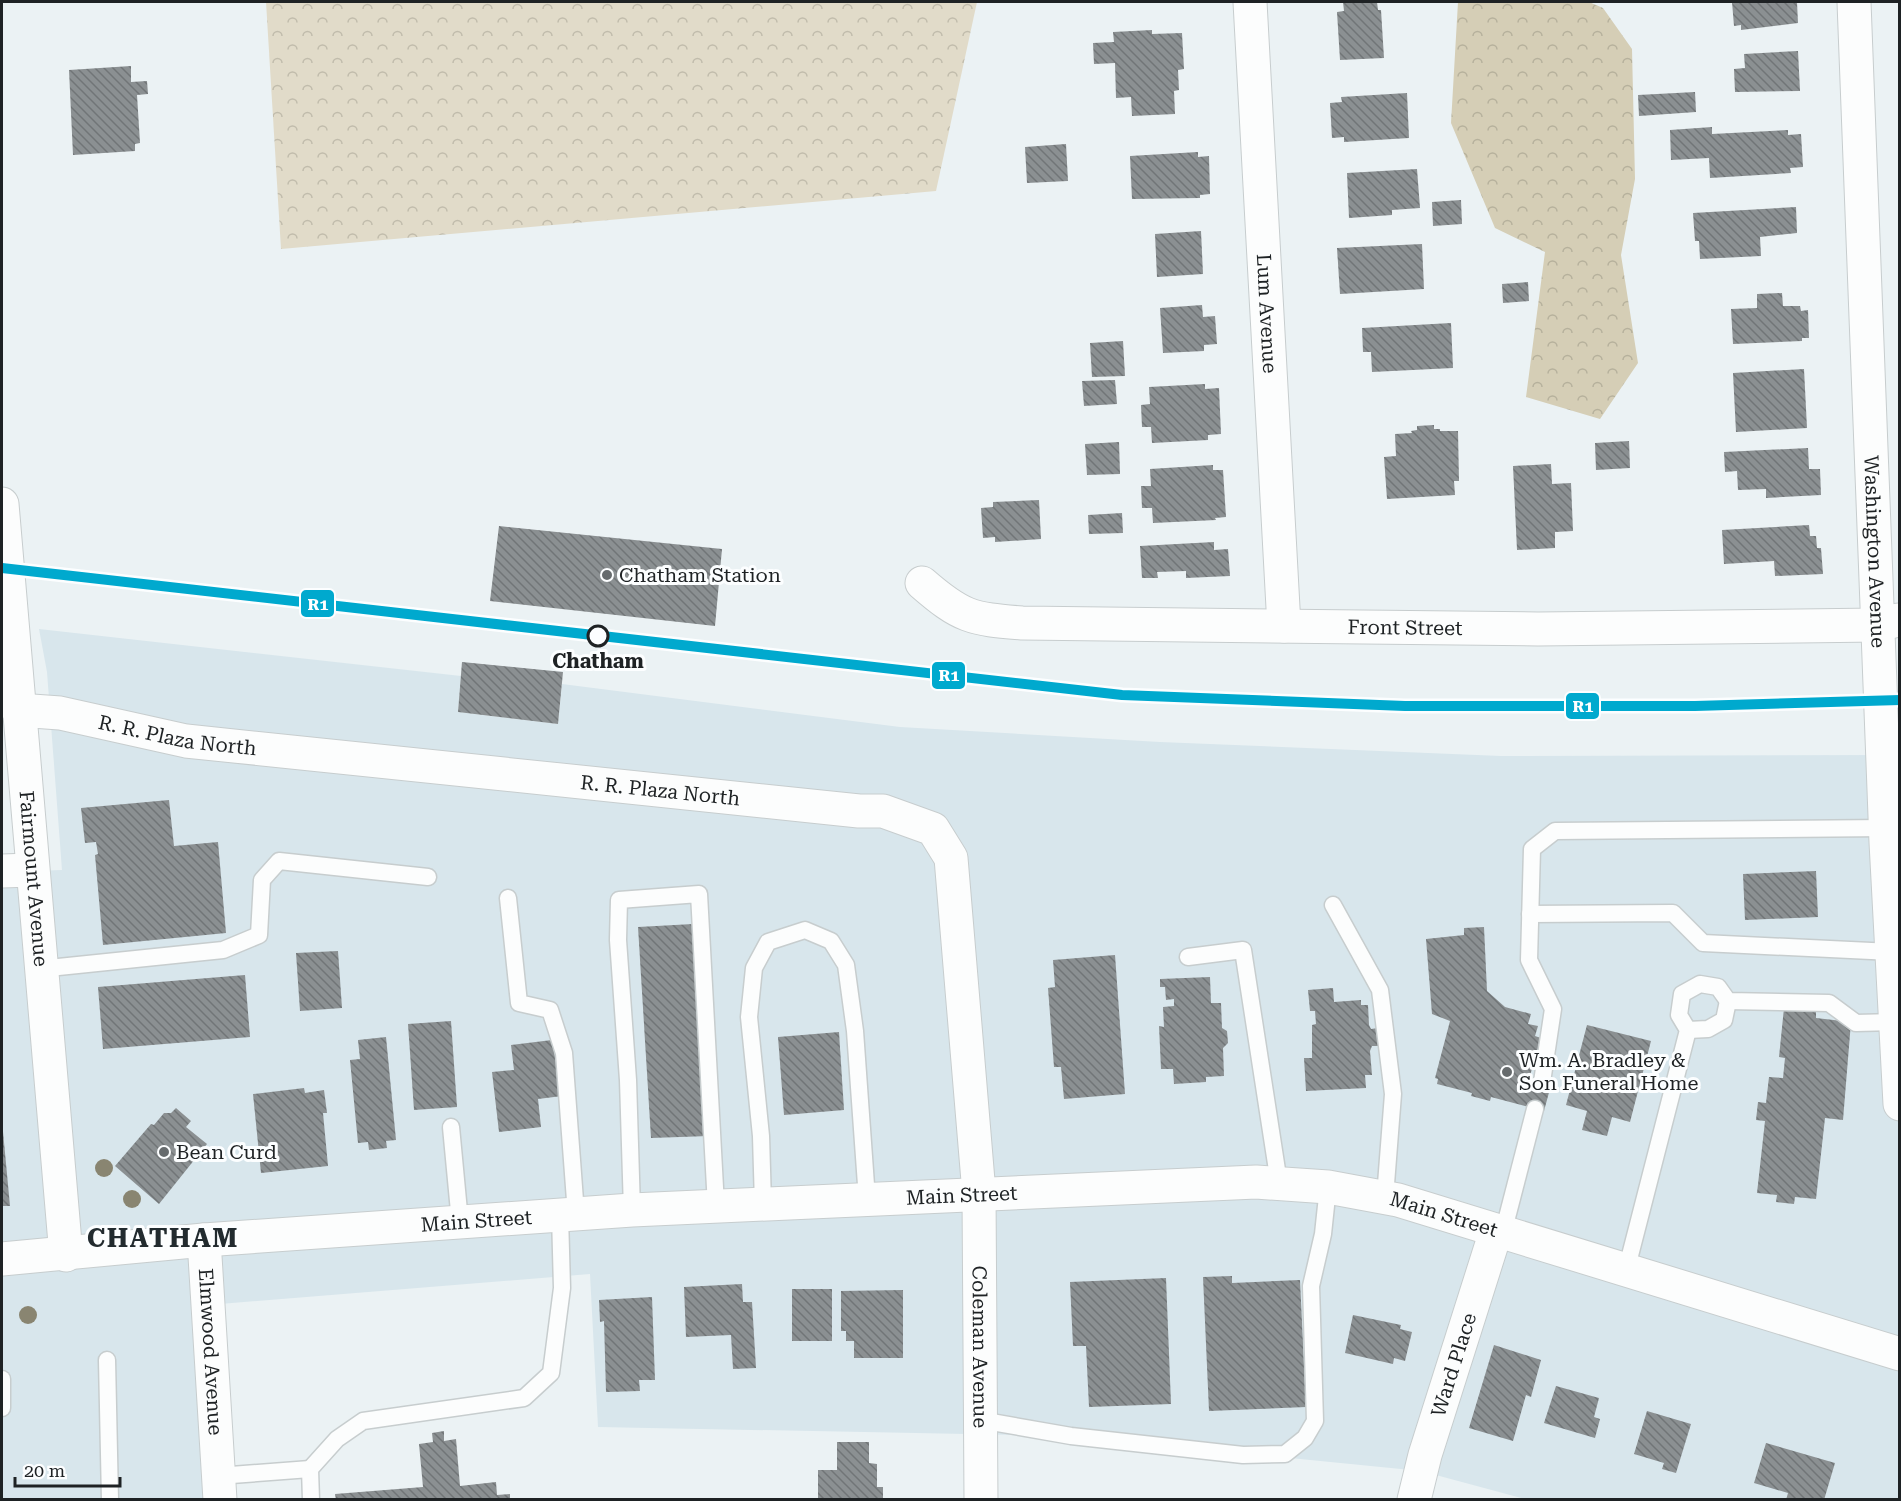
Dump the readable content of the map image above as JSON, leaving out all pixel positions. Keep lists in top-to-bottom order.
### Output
{
  "streets": {
    "street": [
      "Lum Avenue",
      "Washington Avenue",
      "Front Street",
      "R. R. Plaza North",
      "Fairmount Avenue",
      "Main Street",
      "Coleman Avenue",
      "Elmwood Avenue",
      "Ward Place"
    ]
  },
  "crossings": [
    ["Lum Avenue", "Front Street"],
    ["Washington Avenue", "Front Street"],
    ["R. R. Plaza North", "Fairmount Avenue"],
    ["R. R. Plaza North", "Main Street"],
    ["R. R. Plaza North", "Coleman Avenue"],
    ["Fairmount Avenue", "Main Street"],
    ["Main Street", "Coleman Avenue"],
    ["Main Street", "Elmwood Avenue"],
    ["Main Street", "Ward Place"]
  ],
  "districts": ["CHATHAM"],
  "places": [
    "Chatham Station",
    "Chatham",
    "Wm. A. Bradley & Son Funeral Home",
    "Bean Curd"
  ],
  "lines": ["transit line R1"],
  "scale_bar": "20 m"
}
